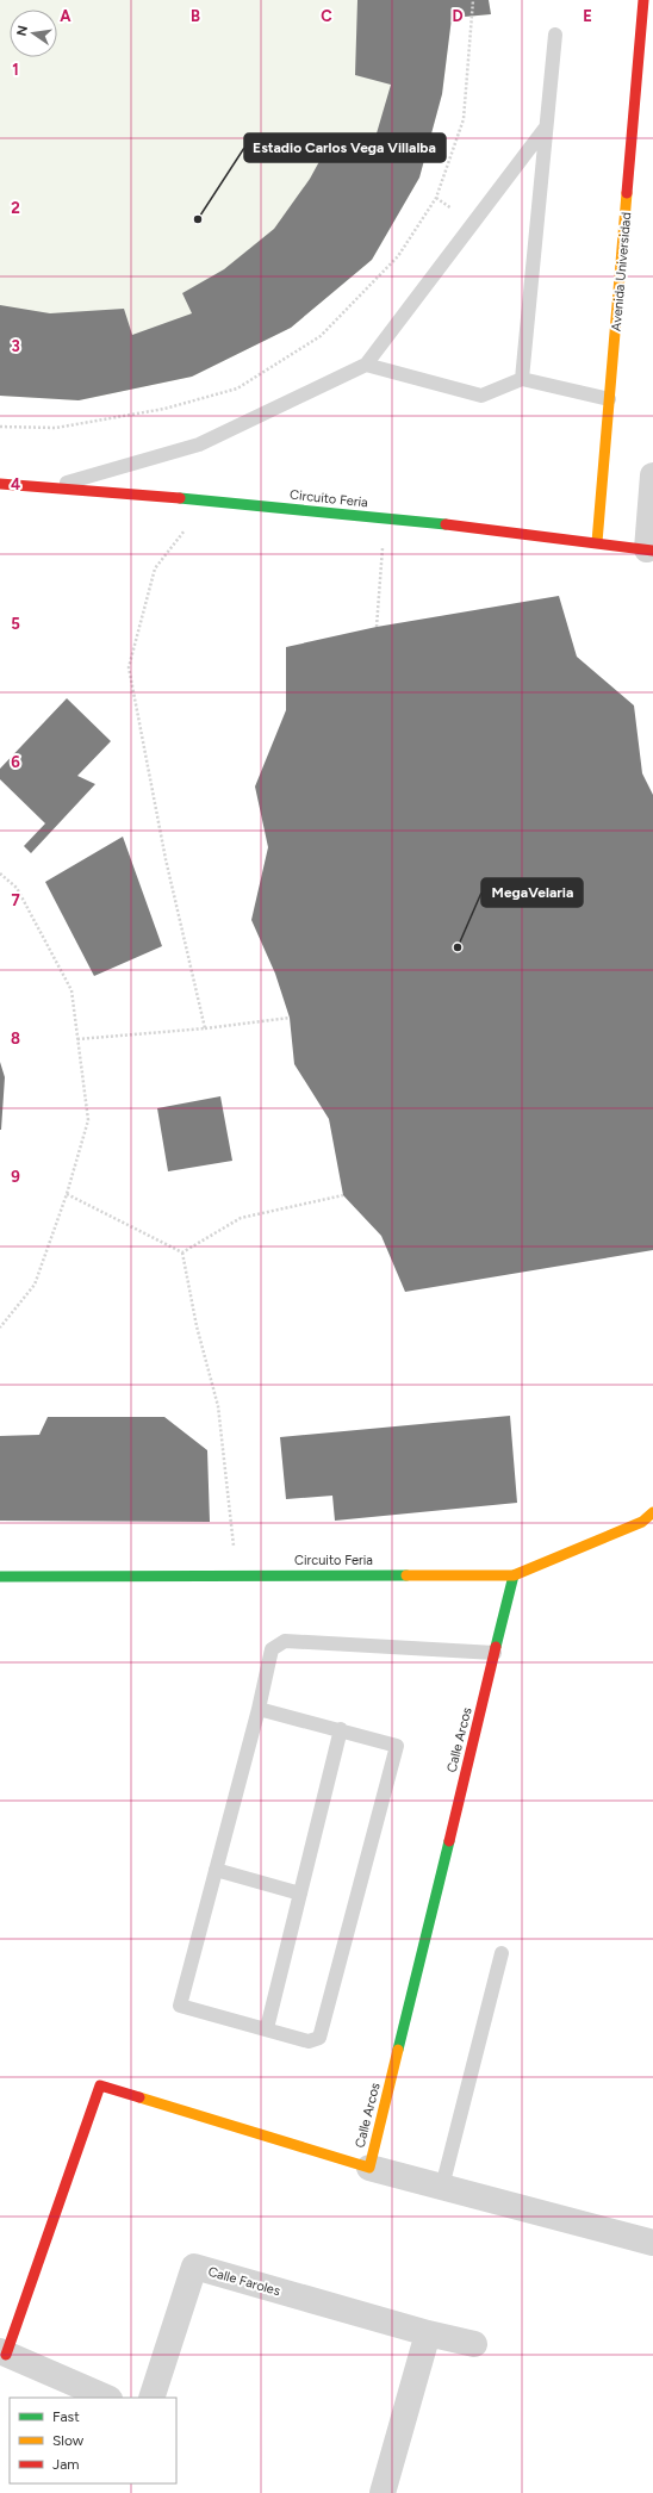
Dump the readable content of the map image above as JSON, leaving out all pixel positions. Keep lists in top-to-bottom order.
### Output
{
  "streets": {
    "street": [
      "Avenida Universidad",
      "Circuito Feria",
      "Calle Arcos",
      "Calle Faroles"
    ]
  },
  "crossings": [
    ["Avenida Universidad", "Circuito Feria"],
    ["Circuito Feria", "Calle Arcos"]
  ],
  "places": ["Estadio Carlos Vega Villalba", "MegaVelaria"],
  "legend": ["Fast", "Slow", "Jam"],
  "north": "left",
  "grid": {
    "columns": [
      "A",
      "B",
      "C",
      "D",
      "E"
    ],
    "rows": [
      "1",
      "2",
      "3",
      "4",
      "5",
      "6",
      "7",
      "8",
      "9"
    ]
  }
}
